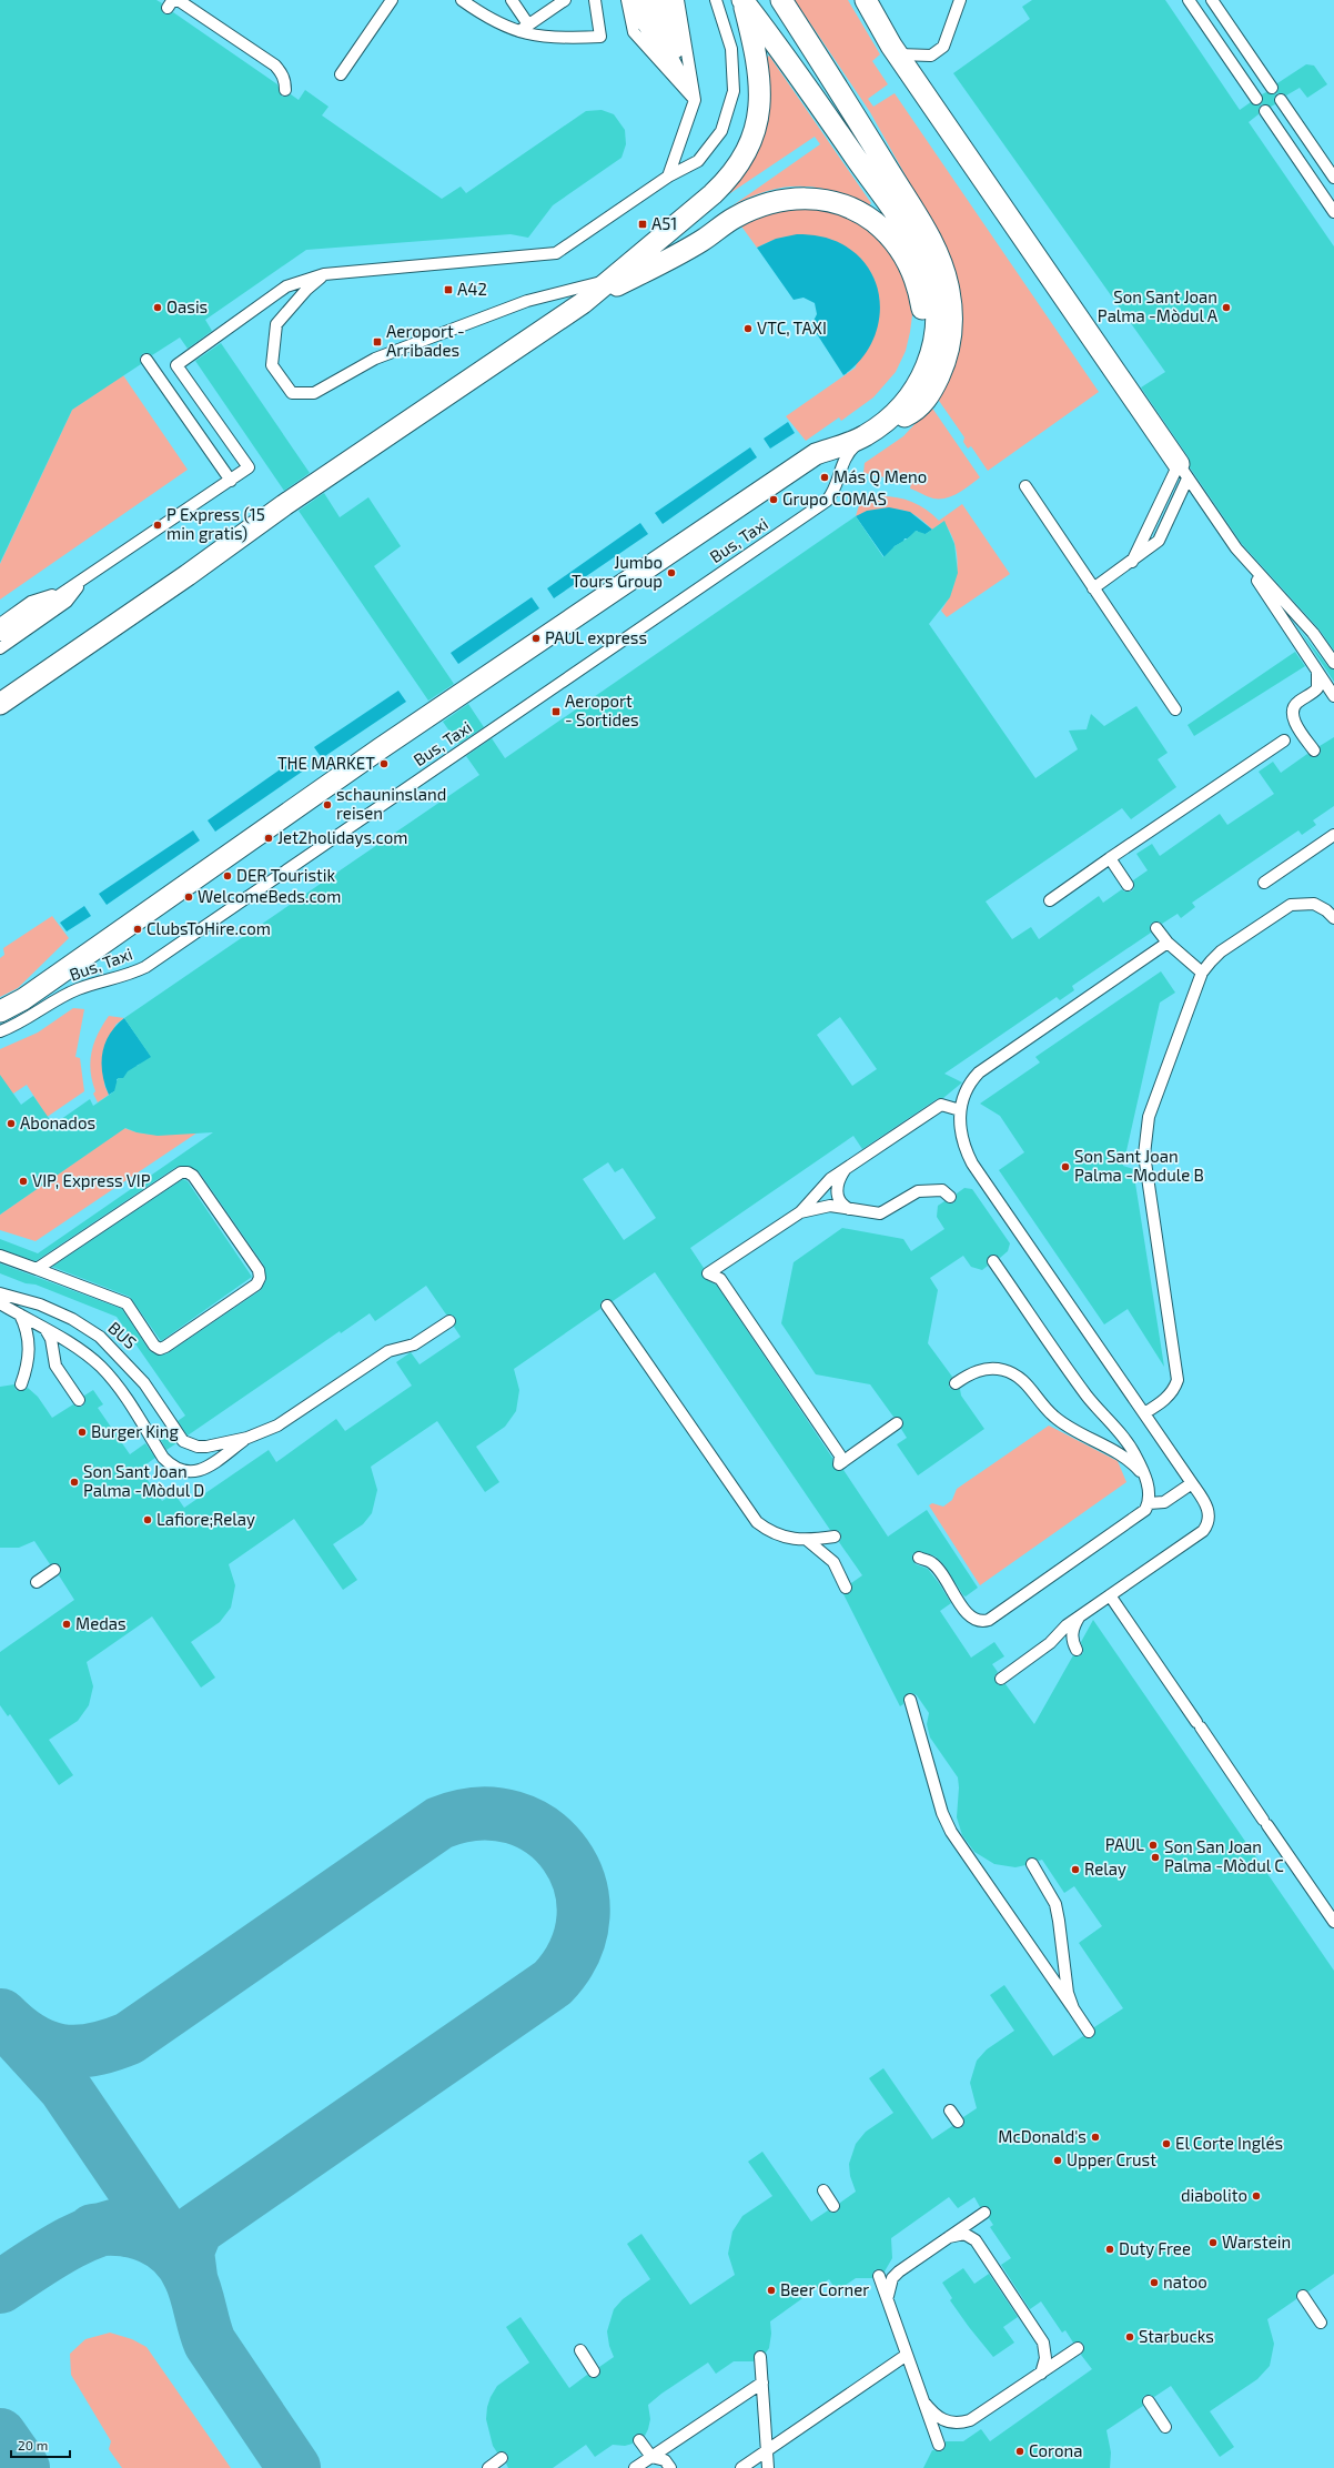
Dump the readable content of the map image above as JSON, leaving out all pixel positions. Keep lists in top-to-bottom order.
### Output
{
  "streets": {
    "lane": ["Bus, Taxi", "BUS"]
  },
  "places": {
    "transit": [
      "A51",
      "A42",
      "Aeroport - Arribades",
      "Aeroport - Sortides"
    ],
    "other": [
      "Oasis",
      "Son Sant Joan Palma -Mòdul A",
      "VTC, TAXI",
      "Más Q Meno",
      "Grupo COMAS",
      "P Express (15 min gratis)",
      "Jumbo Tours Group",
      "PAUL express",
      "THE MARKET",
      "schauninsland reisen",
      "Jet2holidays.com",
      "DER Touristik",
      "WelcomeBeds.com",
      "ClubsToHire.com",
      "Abonados",
      "Son Sant Joan Palma -Module B",
      "VIP, Express VIP",
      "Burger King",
      "Son Sant Joan Palma -Mòdul D",
      "Lafiore;Relay",
      "Medas",
      "PAUL",
      "Son San Joan Palma -Mòdul C",
      "Relay",
      "McDonald's",
      "El Corte Inglés",
      "Upper Crust",
      "diabolito",
      "Warstein",
      "Duty Free",
      "natoo",
      "Beer Corner",
      "Starbucks",
      "Corona"
    ]
  },
  "scale_bar": "20 m"
}
